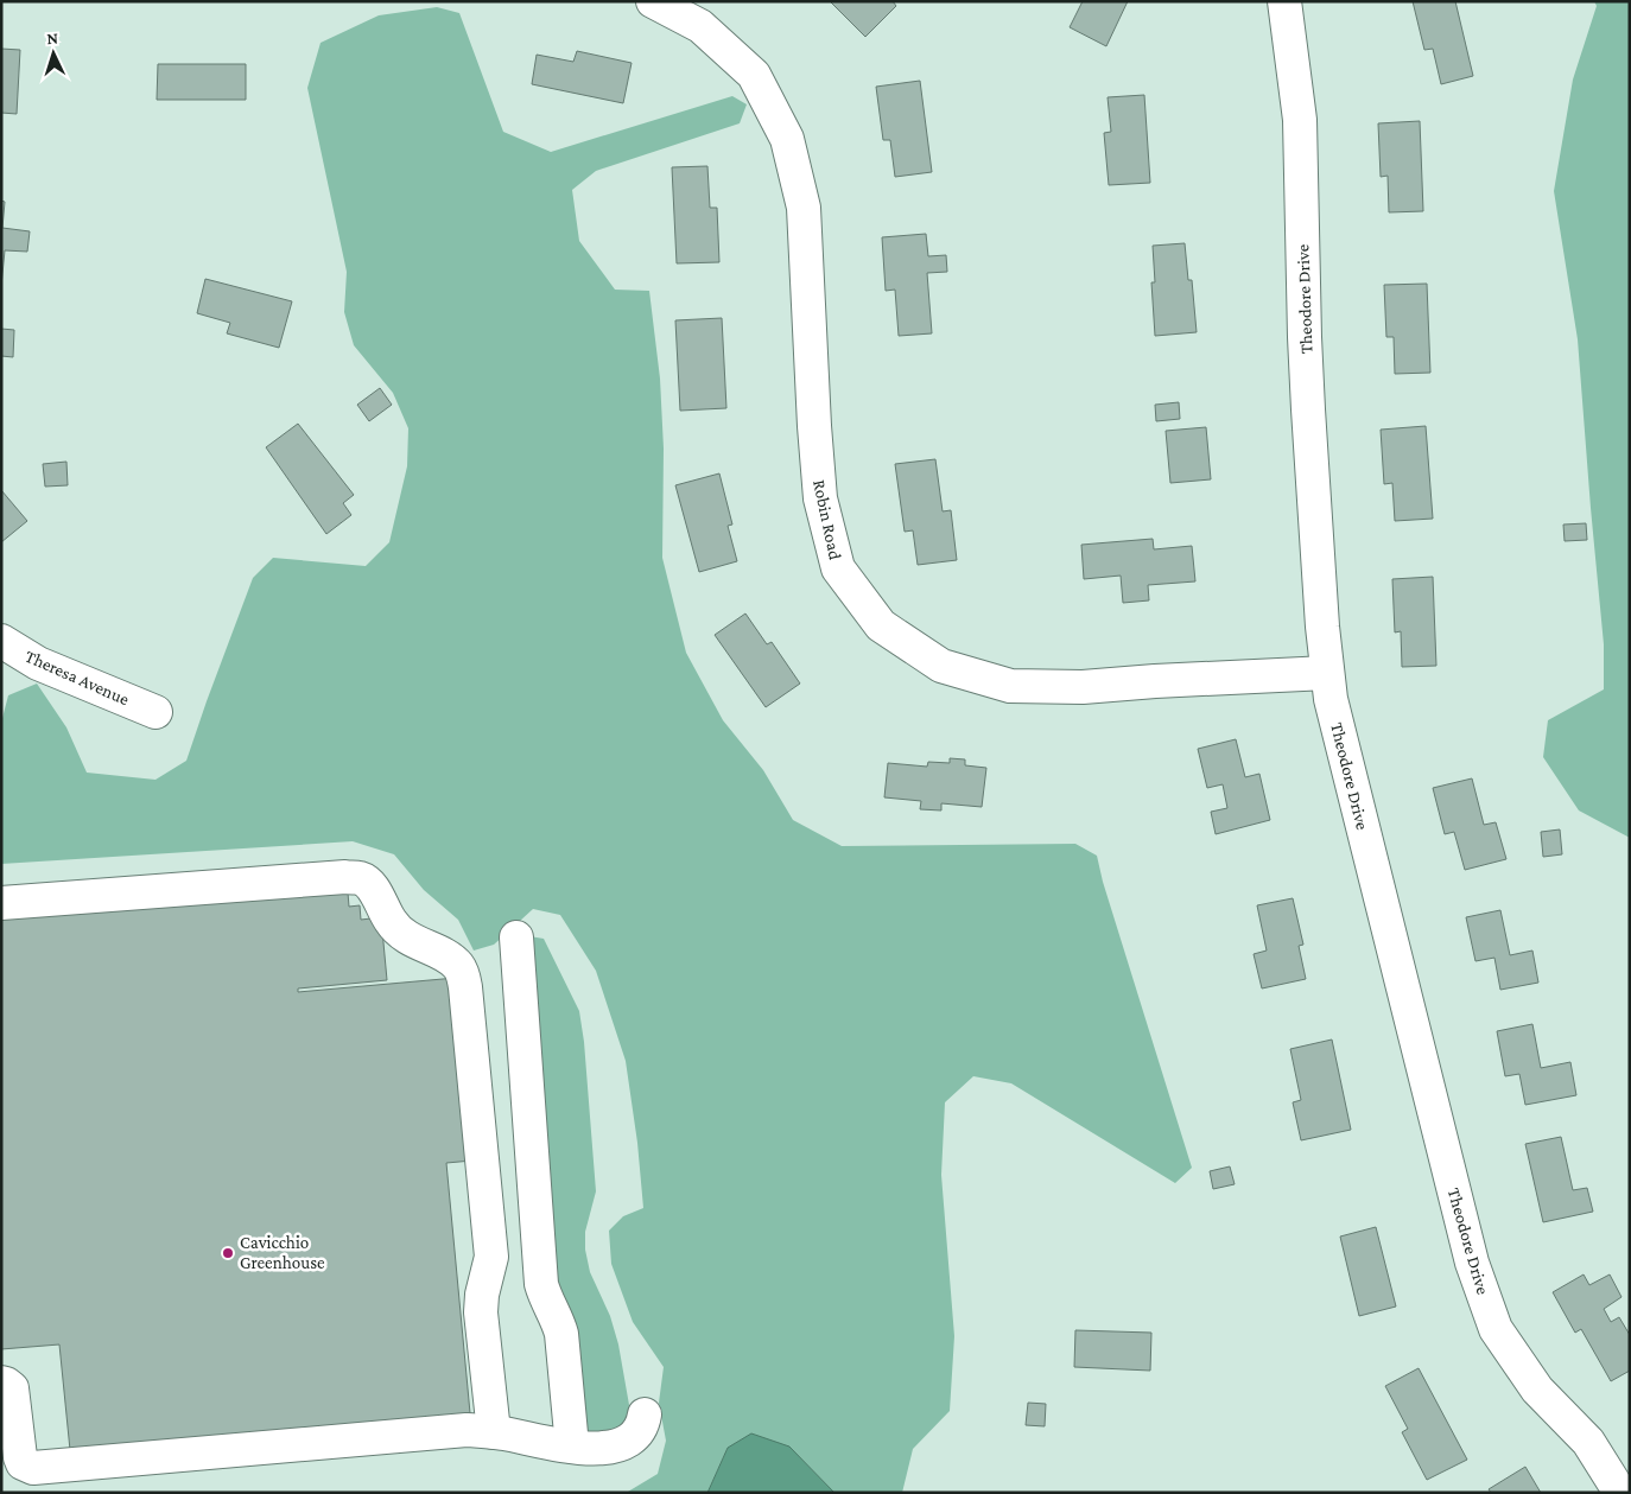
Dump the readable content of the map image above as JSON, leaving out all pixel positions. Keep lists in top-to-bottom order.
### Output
{
  "streets": {
    "street": ["Theodore Drive", "Robin Road", "Theresa Avenue"]
  },
  "crossings": [
    ["Theodore Drive", "Robin Road"]
  ],
  "places": ["Cavicchio Greenhouse"],
  "north": "top"
}
